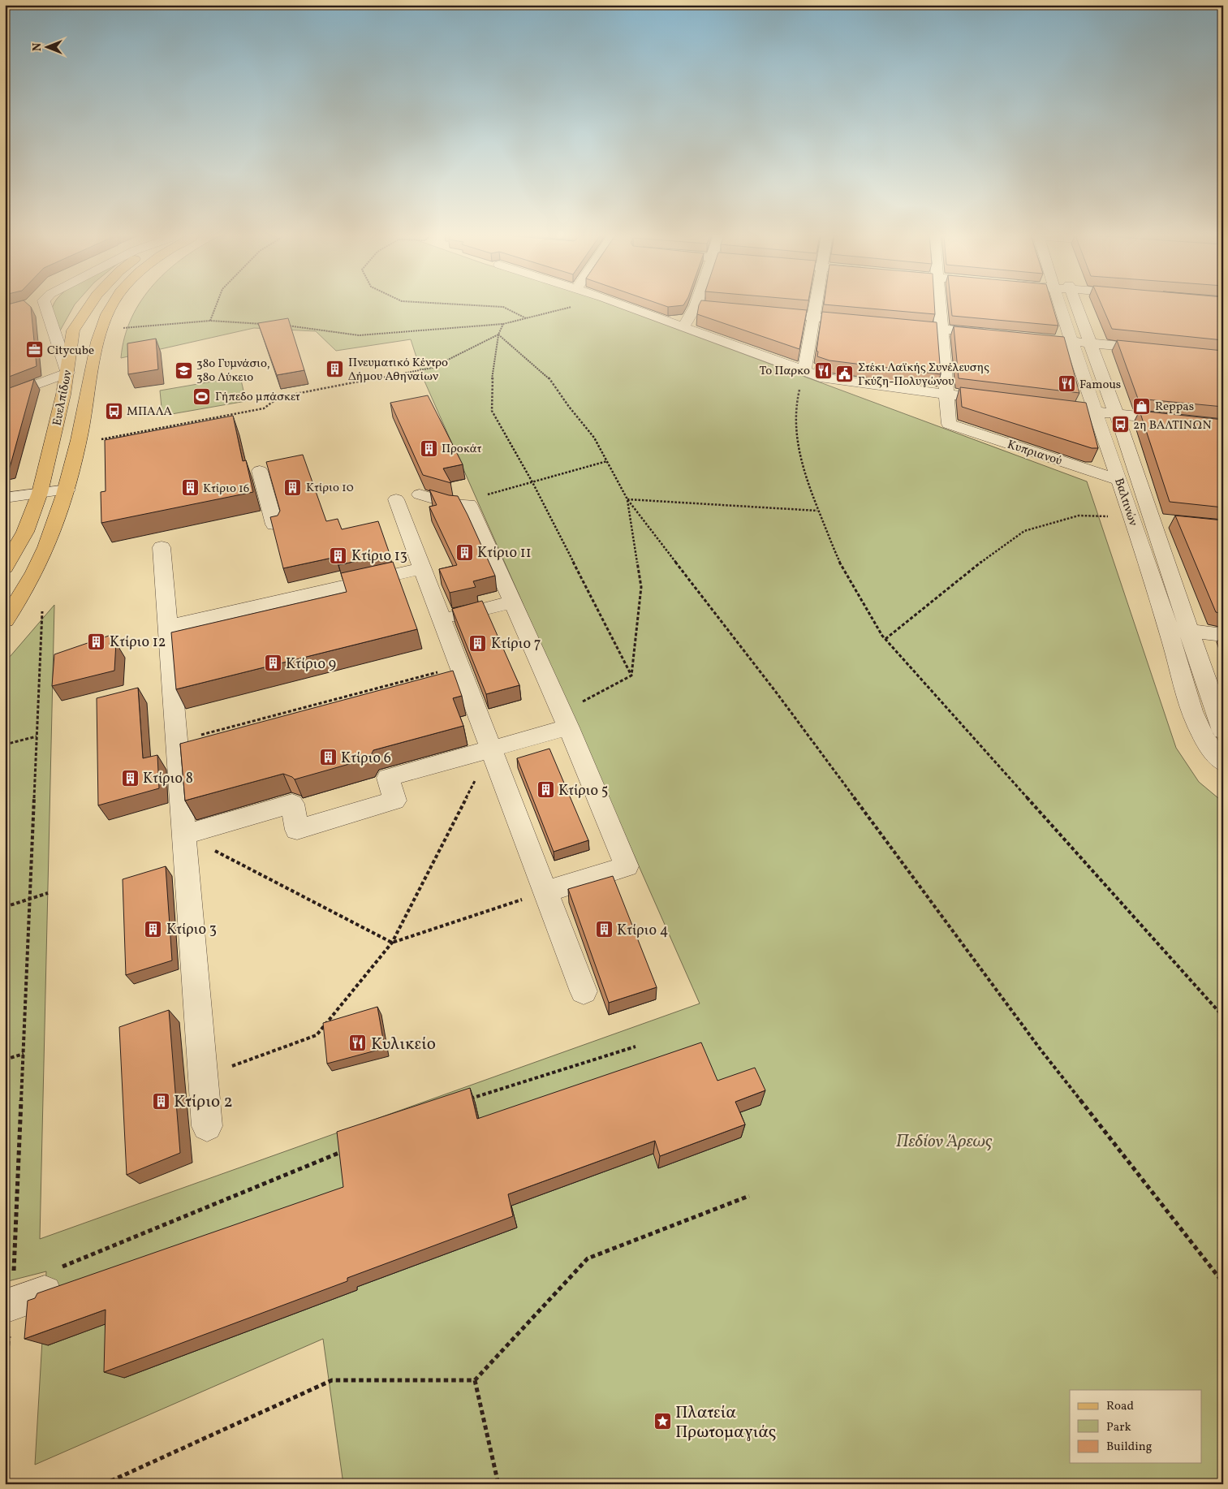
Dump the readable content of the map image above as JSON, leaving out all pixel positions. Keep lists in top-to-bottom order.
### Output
{
  "streets": {
    "main road": ["Ευελπίδων"],
    "street": ["Κυπριανού", "Βαλτινών"]
  },
  "crossings": [
    ["Κυπριανού", "Βαλτινών"]
  ],
  "parks": ["Πεδίον Άρεως"],
  "places": {
    "office": ["Citycube"],
    "building": [
      "Πνευματικό Κέντρο Δήμου Αθηναίων",
      "Προκάτ",
      "Κτίριο 10",
      "Κτίριο 16",
      "Κτίριο 11",
      "Κτίριο 13",
      "Κτίριο 12",
      "Κτίριο 7",
      "Κτίριο 9",
      "Κτίριο 6",
      "Κτίριο 8",
      "Κτίριο 5",
      "Κτίριο 3",
      "Κτίριο 4",
      "Κτίριο 2"
    ],
    "school or university": ["38ο Γυμνάσιο, 38ο Λύκειο"],
    "restaurant": ["Το Παρκο", "Famous", "Κυλικείο"],
    "public building": ["Στέκι Λαϊκής Συνέλευσης Γκύζη-Πολυγώνου"],
    "sports": ["Γήπεδο μπάσκετ"],
    "shop": ["Reppas"],
    "bus stop": ["ΜΠΑΛΑ", "2η ΒΑΛΤΙΝΩΝ"],
    "place": ["Πλατεία Πρωτομαγιάς"]
  },
  "legend": ["Road", "Park", "Building"],
  "north": "left"
}
